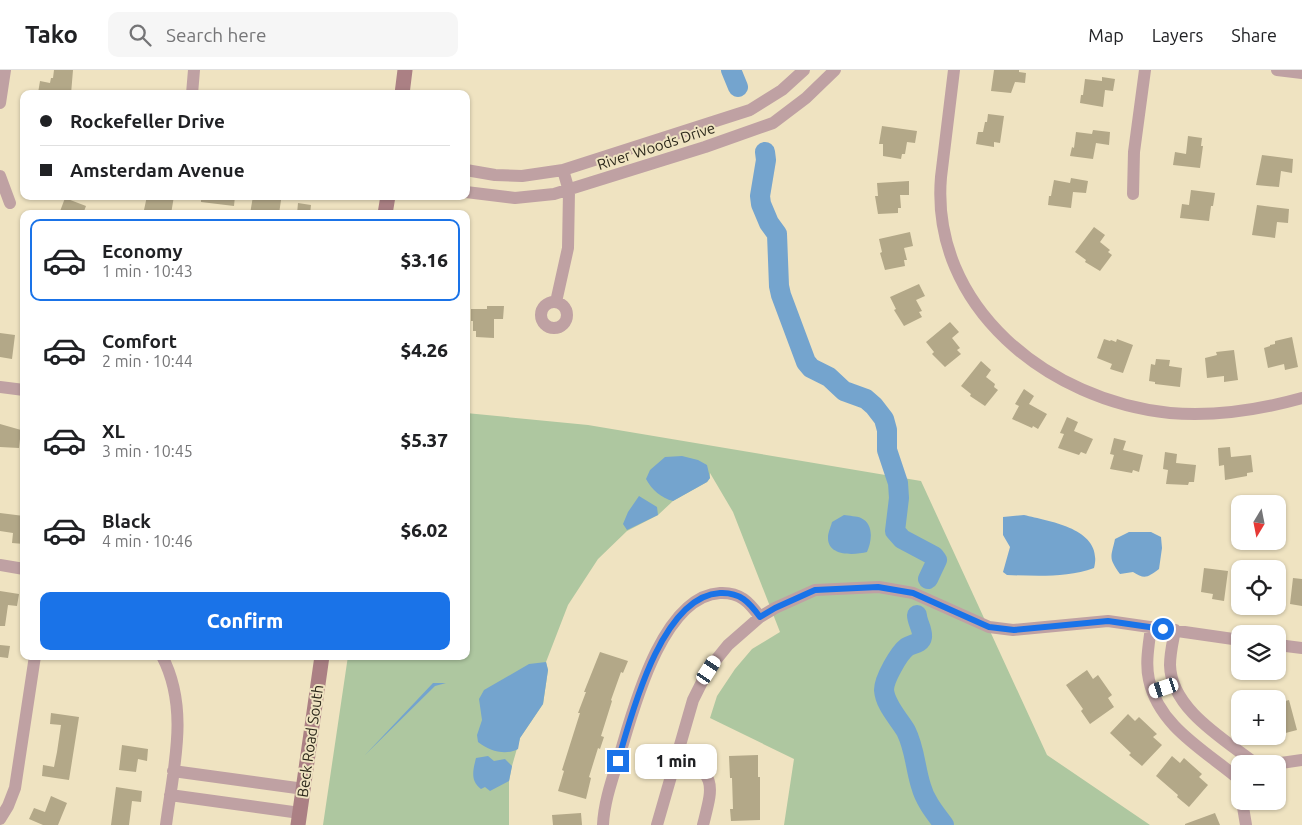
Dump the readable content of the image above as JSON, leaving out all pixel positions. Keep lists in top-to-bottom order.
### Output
{
  "streets": {
    "main road": ["Beck Road South"],
    "street": ["River Woods Drive"]
  },
  "north": "bottom",
  "page": {
    "header": "Tako",
    "search": "Search here",
    "nav": ["Map", "Layers", "Share"],
    "banner": ["Rockefeller Drive", "Amsterdam Avenue"],
    "list": [
      {
        "name": "Economy",
        "note": "1 min · 10:43",
        "value": "$3.16"
      },
      {
        "name": "Comfort",
        "note": "2 min · 10:44",
        "value": "$4.26"
      },
      {
        "name": "XL",
        "note": "3 min · 10:45",
        "value": "$5.37"
      },
      {
        "name": "Black",
        "note": "4 min · 10:46",
        "value": "$6.02"
      }
    ],
    "map_buttons": ["+", "−"],
    "buttons": "Confirm",
    "bubble": "1 min"
  }
}
